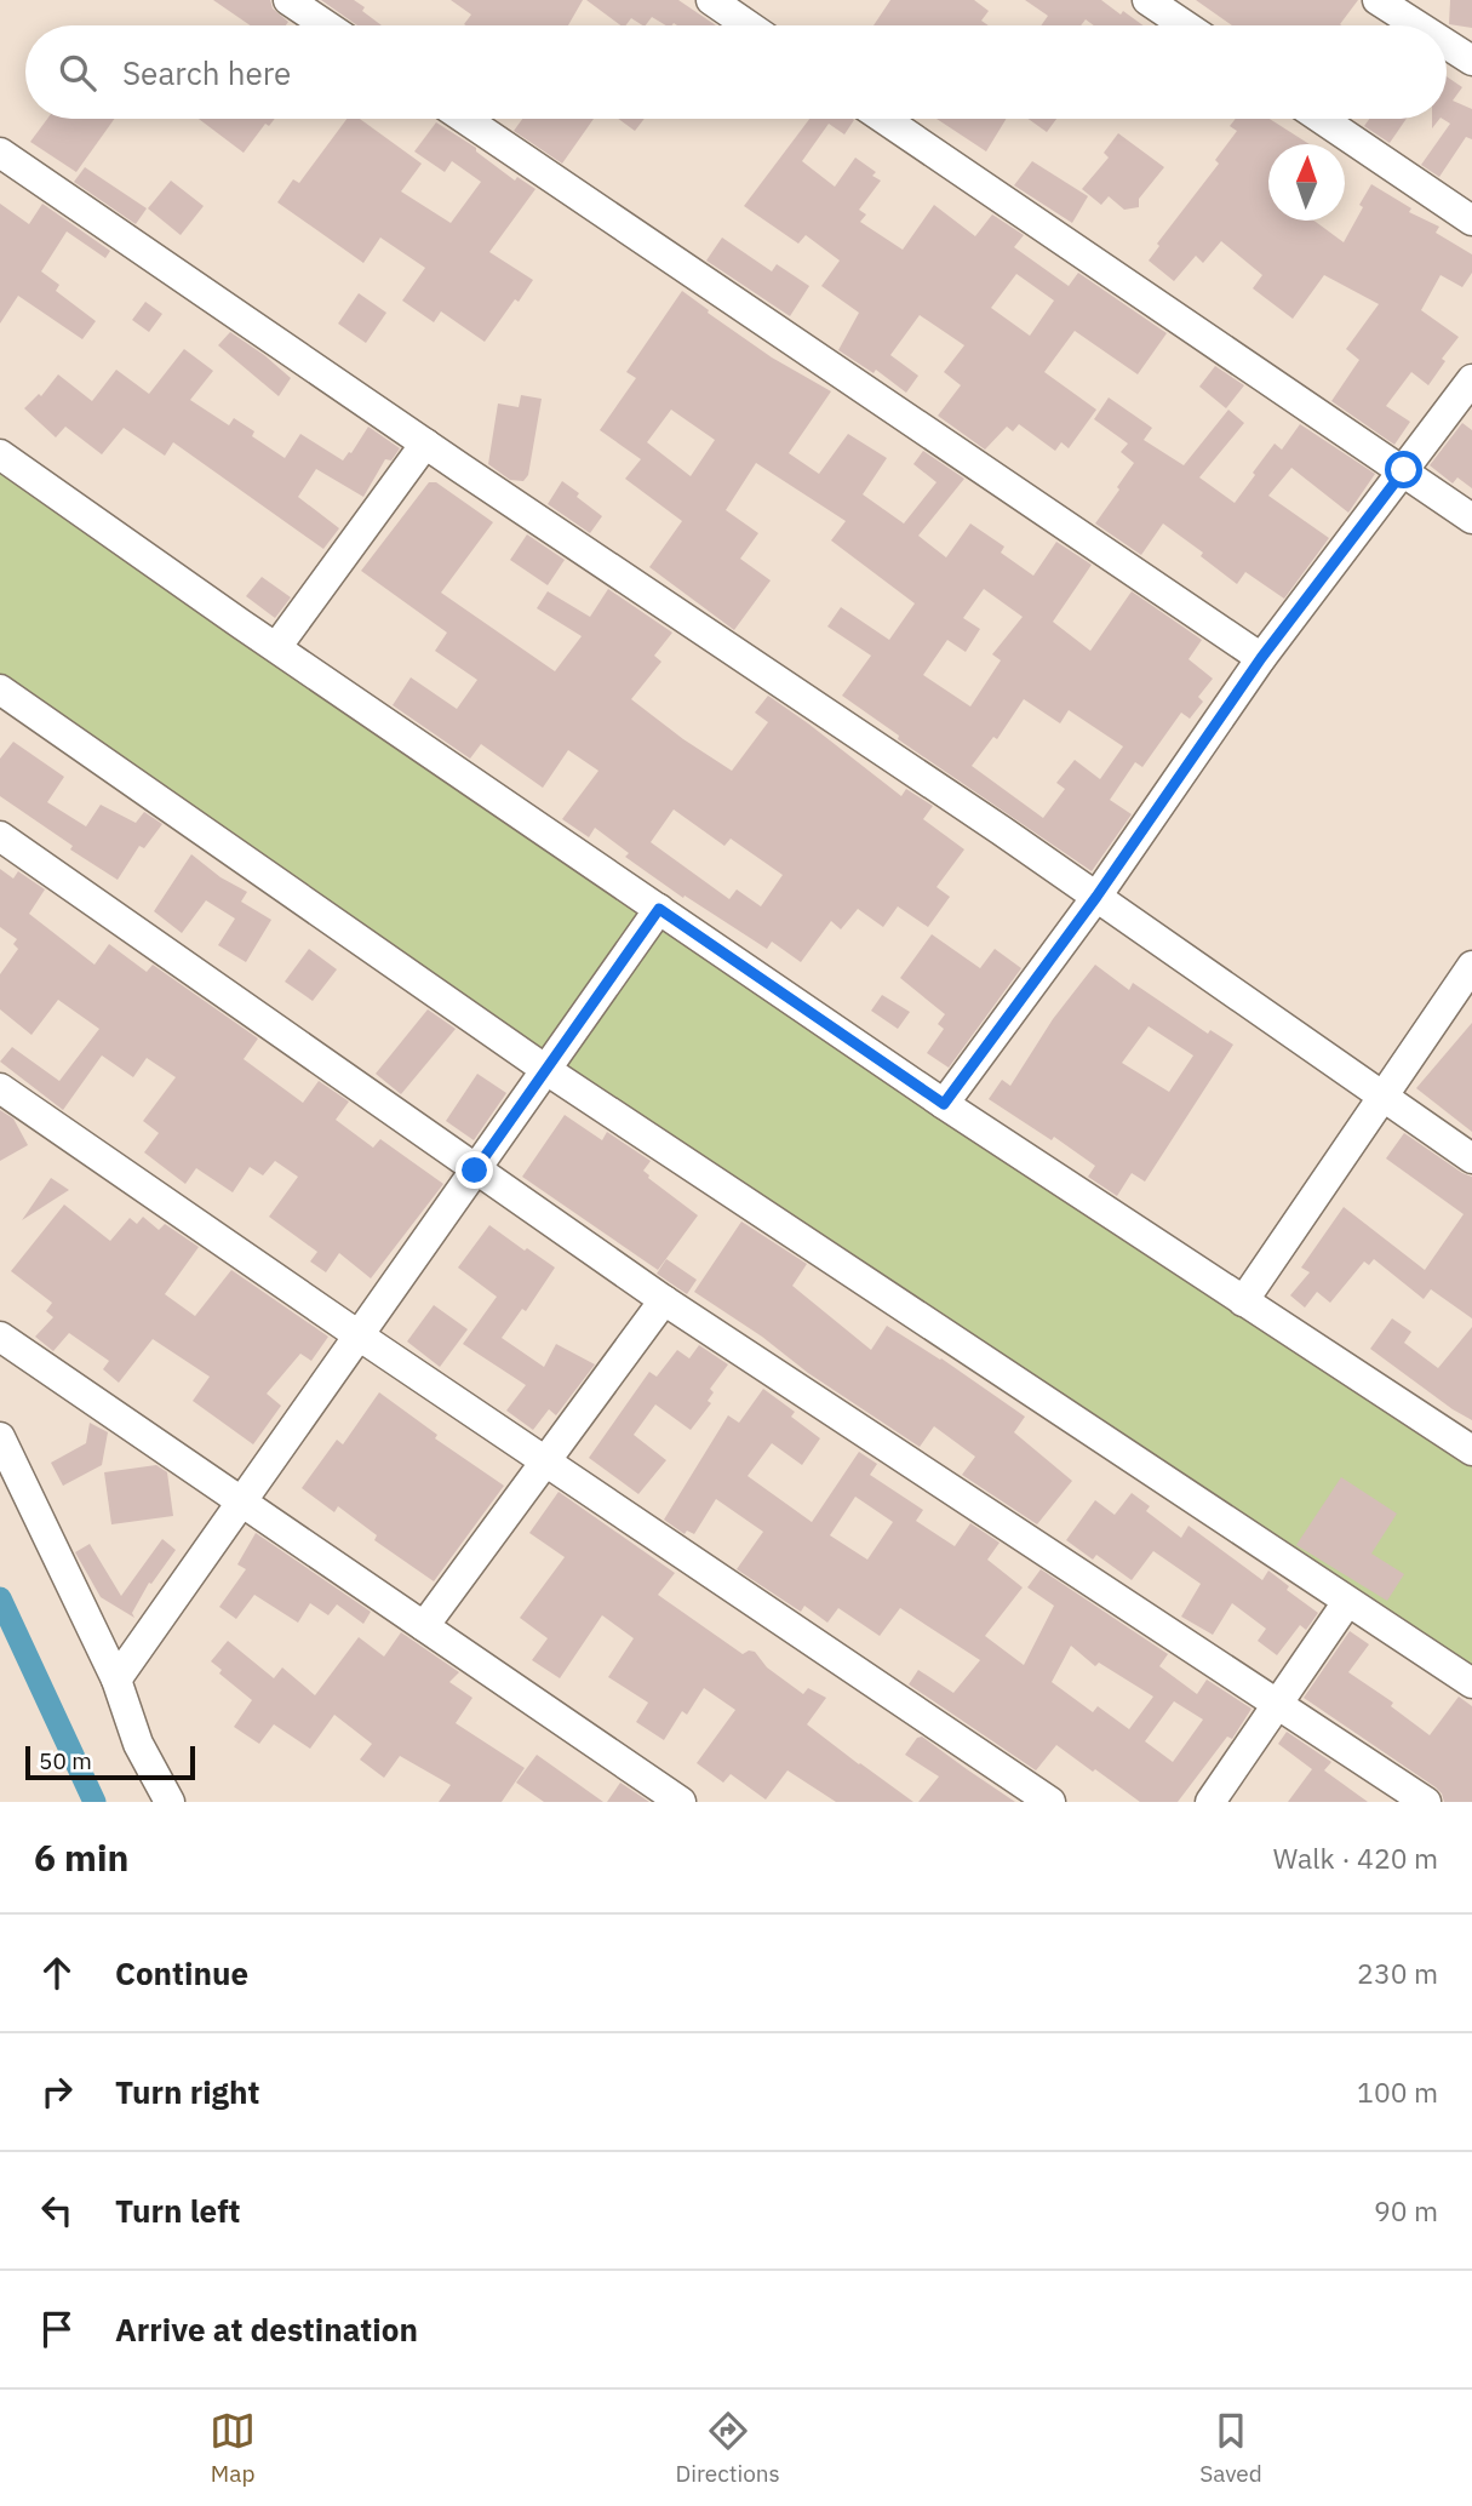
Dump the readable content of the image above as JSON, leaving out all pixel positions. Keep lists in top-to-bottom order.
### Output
{
  "scale_bar": "50 m",
  "north": "top",
  "page": {
    "search": "Search here",
    "scale": "50 m",
    "heading": ["6 min", "Walk · 420 m"],
    "list": [
      ["Continue", "230 m"],
      ["Turn right", "100 m"],
      ["Turn left", "90 m"],
      "Arrive at destination"
    ],
    "nav": ["Map", "Directions", "Saved"]
  }
}
